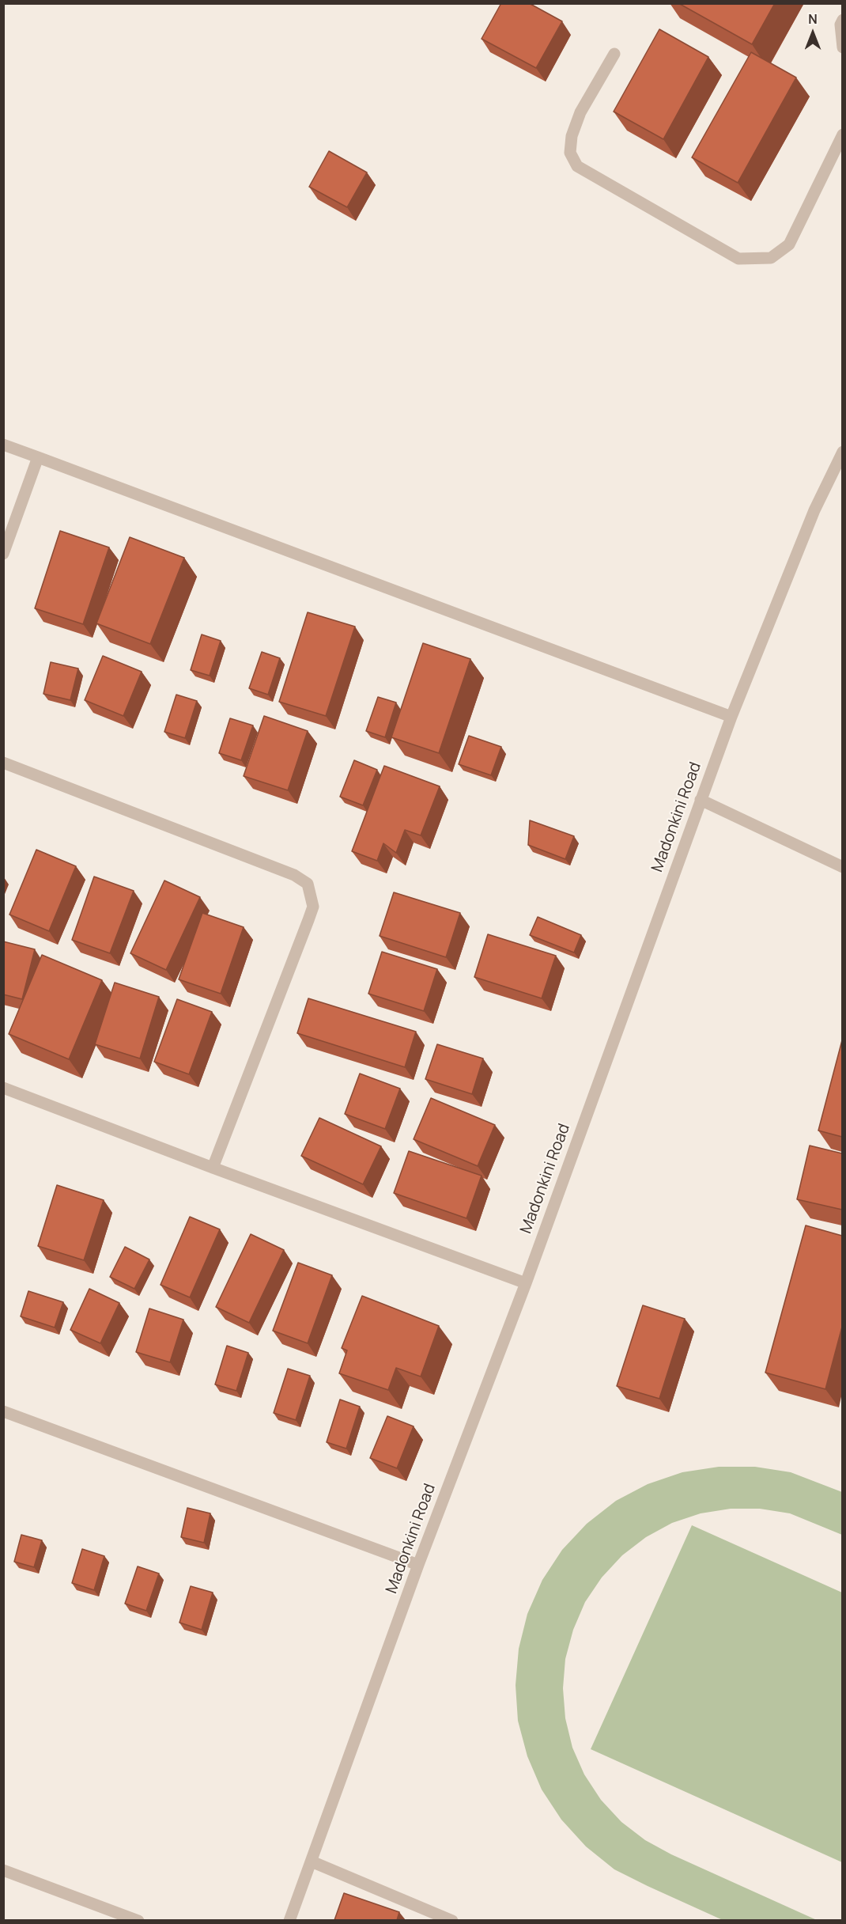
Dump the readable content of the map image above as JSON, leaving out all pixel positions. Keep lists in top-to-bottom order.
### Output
{
  "streets": {
    "street": ["Madonkini Road"]
  },
  "north": "top"
}
